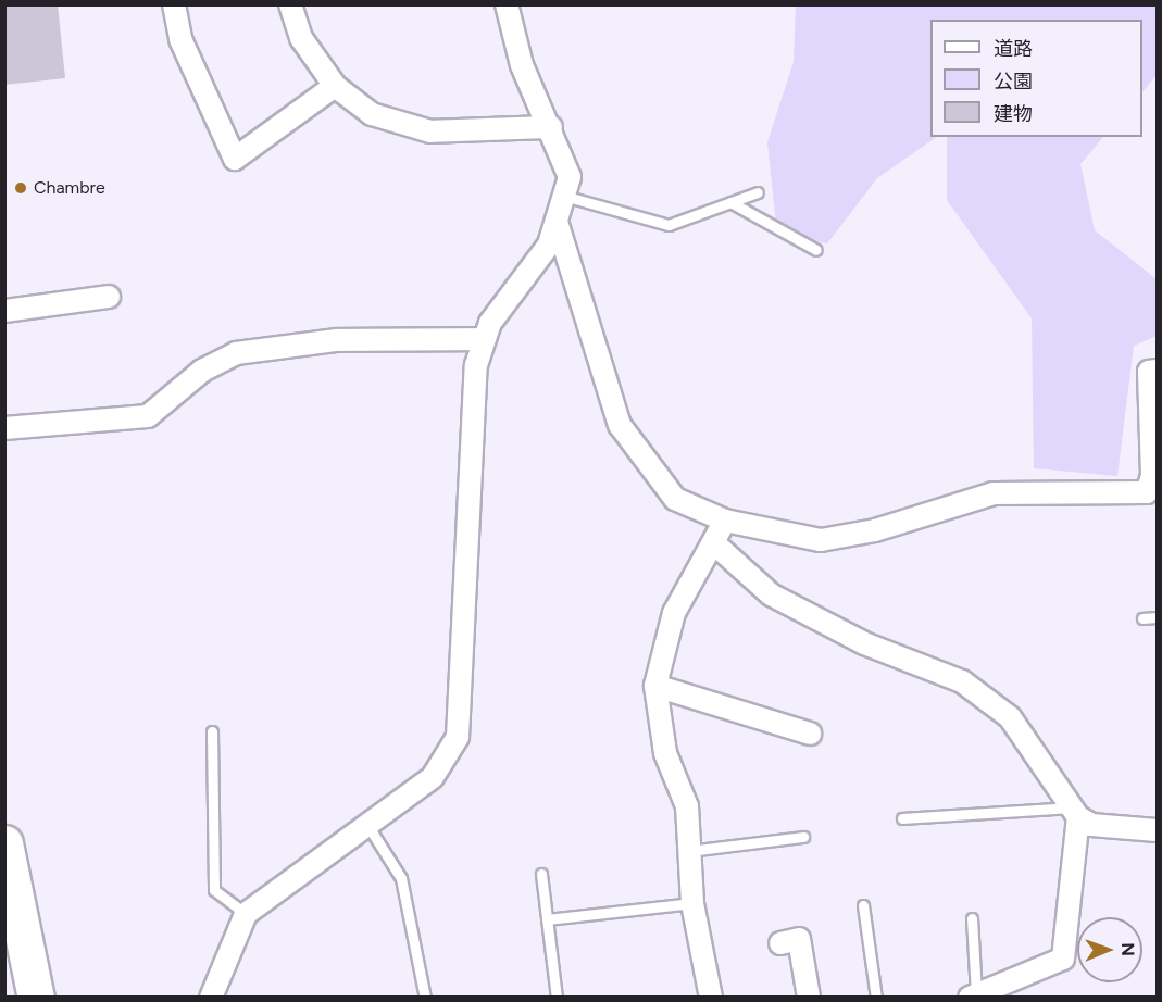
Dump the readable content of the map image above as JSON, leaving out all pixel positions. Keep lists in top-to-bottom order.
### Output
{
  "places": ["Chambre"],
  "legend": ["道路", "公園", "建物"],
  "north": "right"
}
